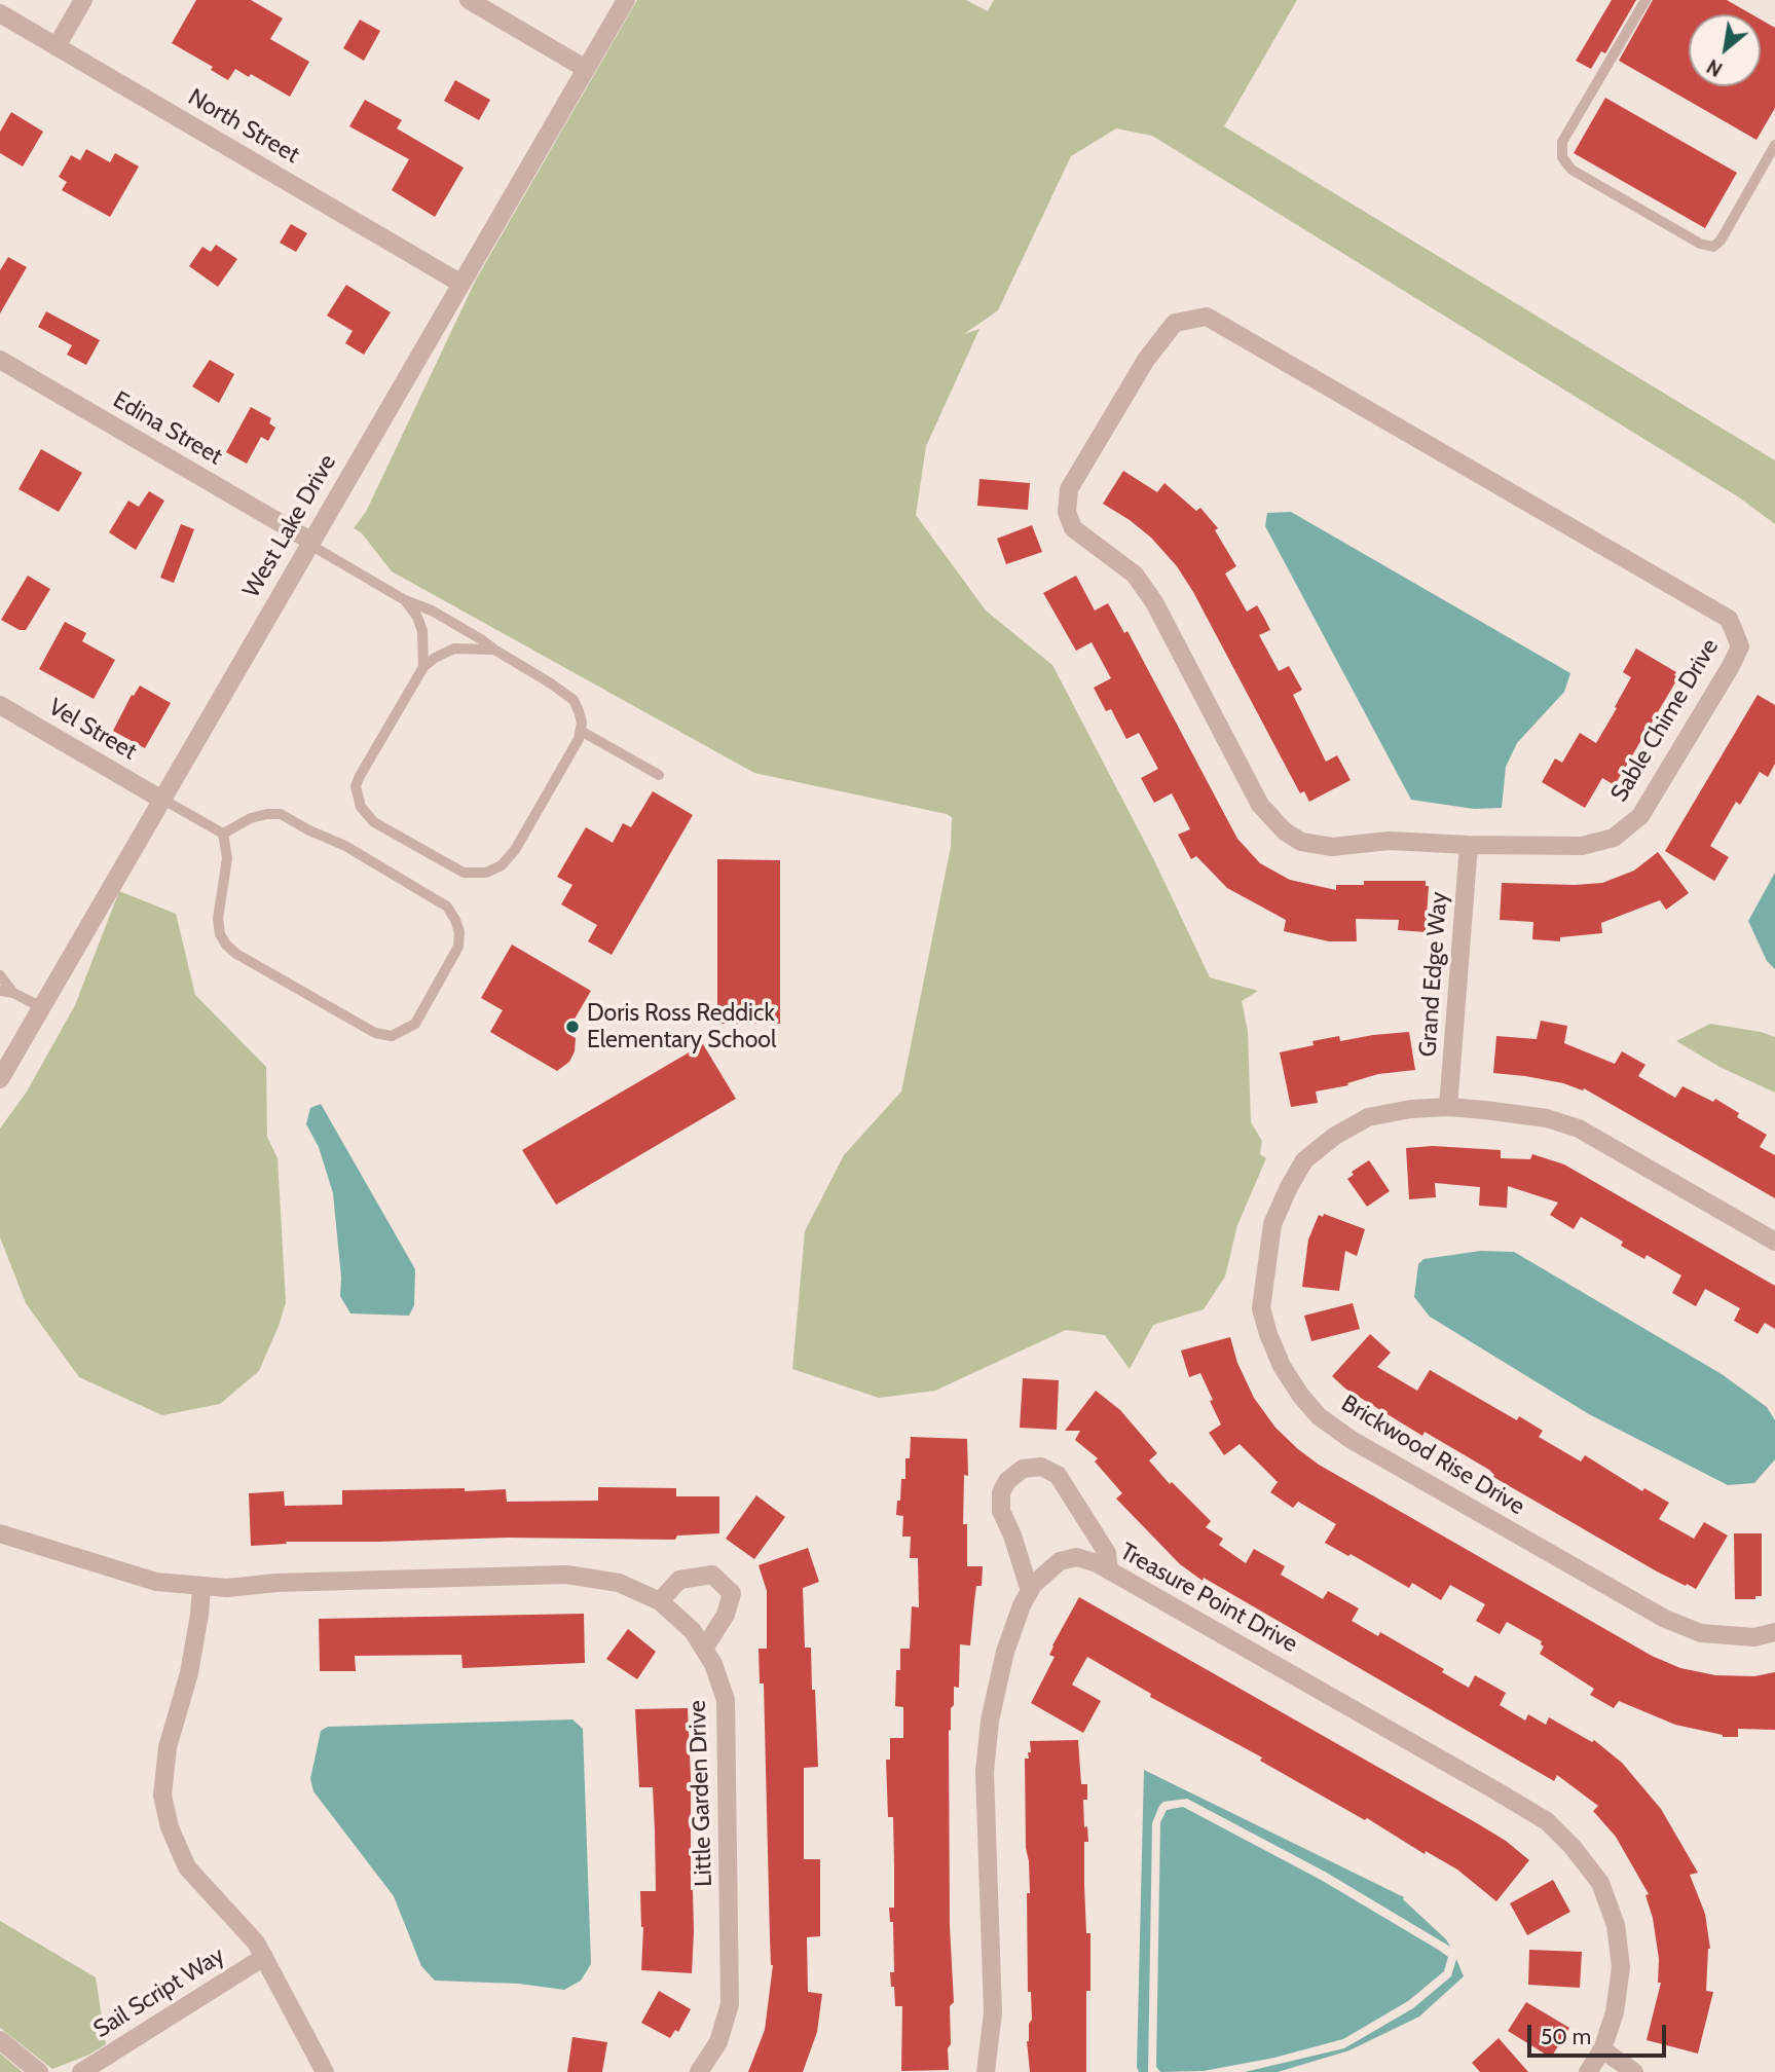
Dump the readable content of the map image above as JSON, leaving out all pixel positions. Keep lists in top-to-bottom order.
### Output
{
  "streets": {
    "street": [
      "North Street",
      "Edina Street",
      "West Lake Drive",
      "Sable Chime Drive",
      "Vel Street",
      "Grand Edge Way",
      "Brickwood Rise Drive",
      "Treasure Point Drive",
      "Little Garden Drive",
      "Sail Script Way"
    ]
  },
  "crossings": [
    ["North Street", "West Lake Drive"],
    ["Edina Street", "West Lake Drive"],
    ["West Lake Drive", "Vel Street"],
    ["Sable Chime Drive", "Grand Edge Way"],
    ["Grand Edge Way", "Brickwood Rise Drive"]
  ],
  "places": ["Doris Ross Reddick Elementary School"],
  "scale_bar": "50 m",
  "north": "bottom left"
}
